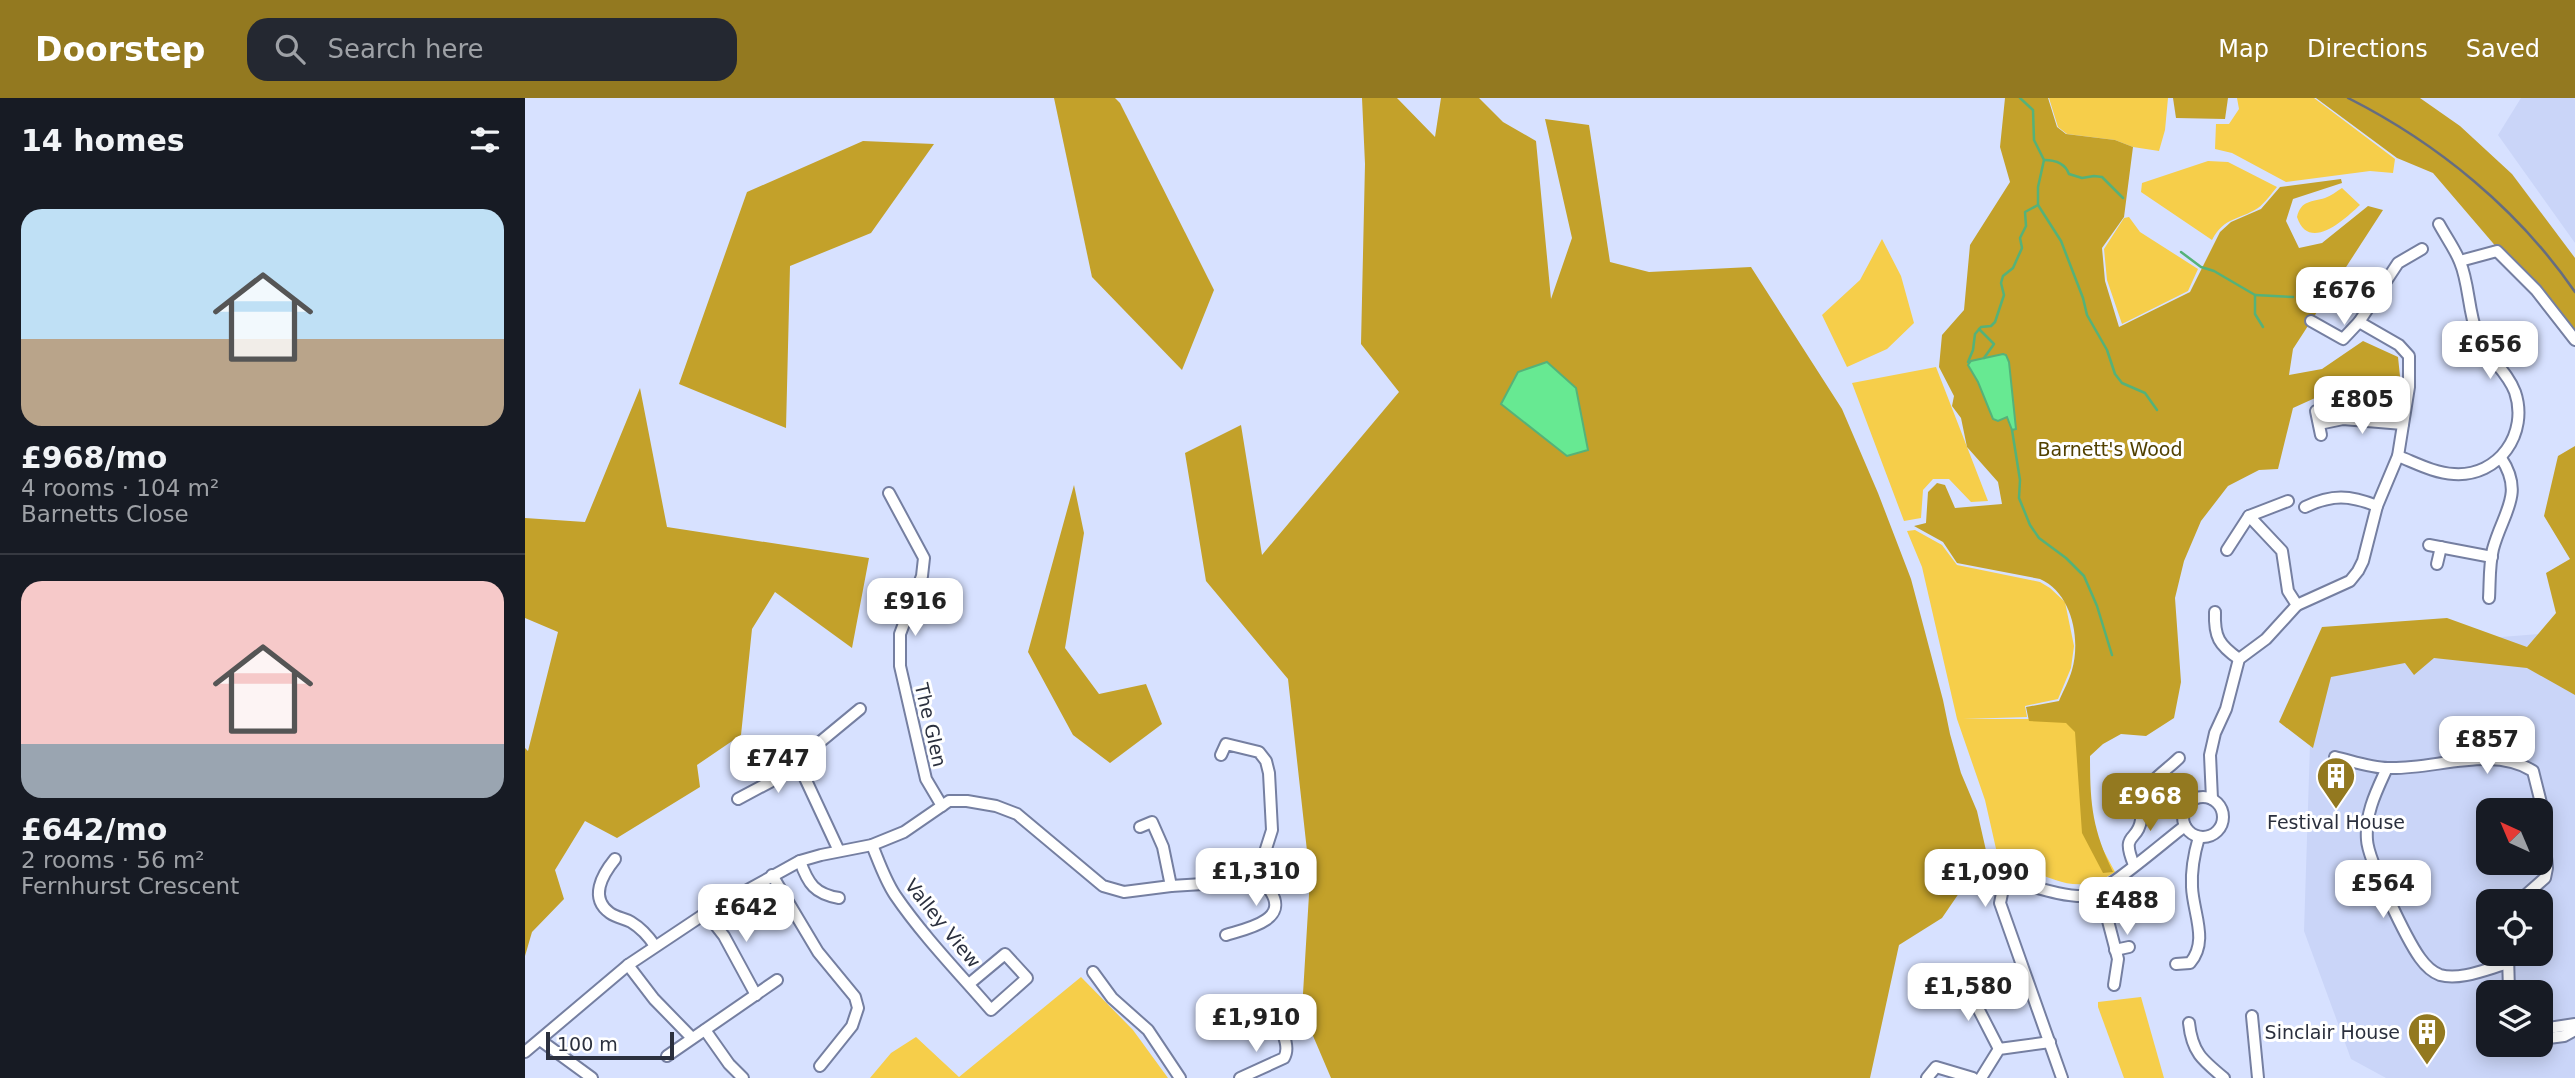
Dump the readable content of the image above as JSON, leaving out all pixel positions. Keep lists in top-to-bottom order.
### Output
{
  "streets": {
    "street": ["The Glen", "Valley View"]
  },
  "parks": ["Barnett's Wood"],
  "places": {
    "building": ["Festival House", "Sinclair House"]
  },
  "scale_bar": "100 m",
  "north": "top left",
  "page": {
    "header": "Doorstep",
    "search": "Search here",
    "nav": ["Map", "Directions", "Saved"],
    "heading": "14 homes",
    "list": [
      {
        "name": "£968/mo",
        "note": "4 rooms · 104 m² · Barnetts Close"
      },
      {
        "name": "£642/mo",
        "note": "2 rooms · 56 m² · Fernhurst Crescent"
      }
    ],
    "price": [
      "£676",
      "£656",
      "£805",
      "£916",
      "£857",
      "£747",
      "£968",
      "£1,310",
      "£1,090",
      "£564",
      "£488",
      "£642",
      "£1,580",
      "£1,910"
    ],
    "scale": "100 m"
  }
}
